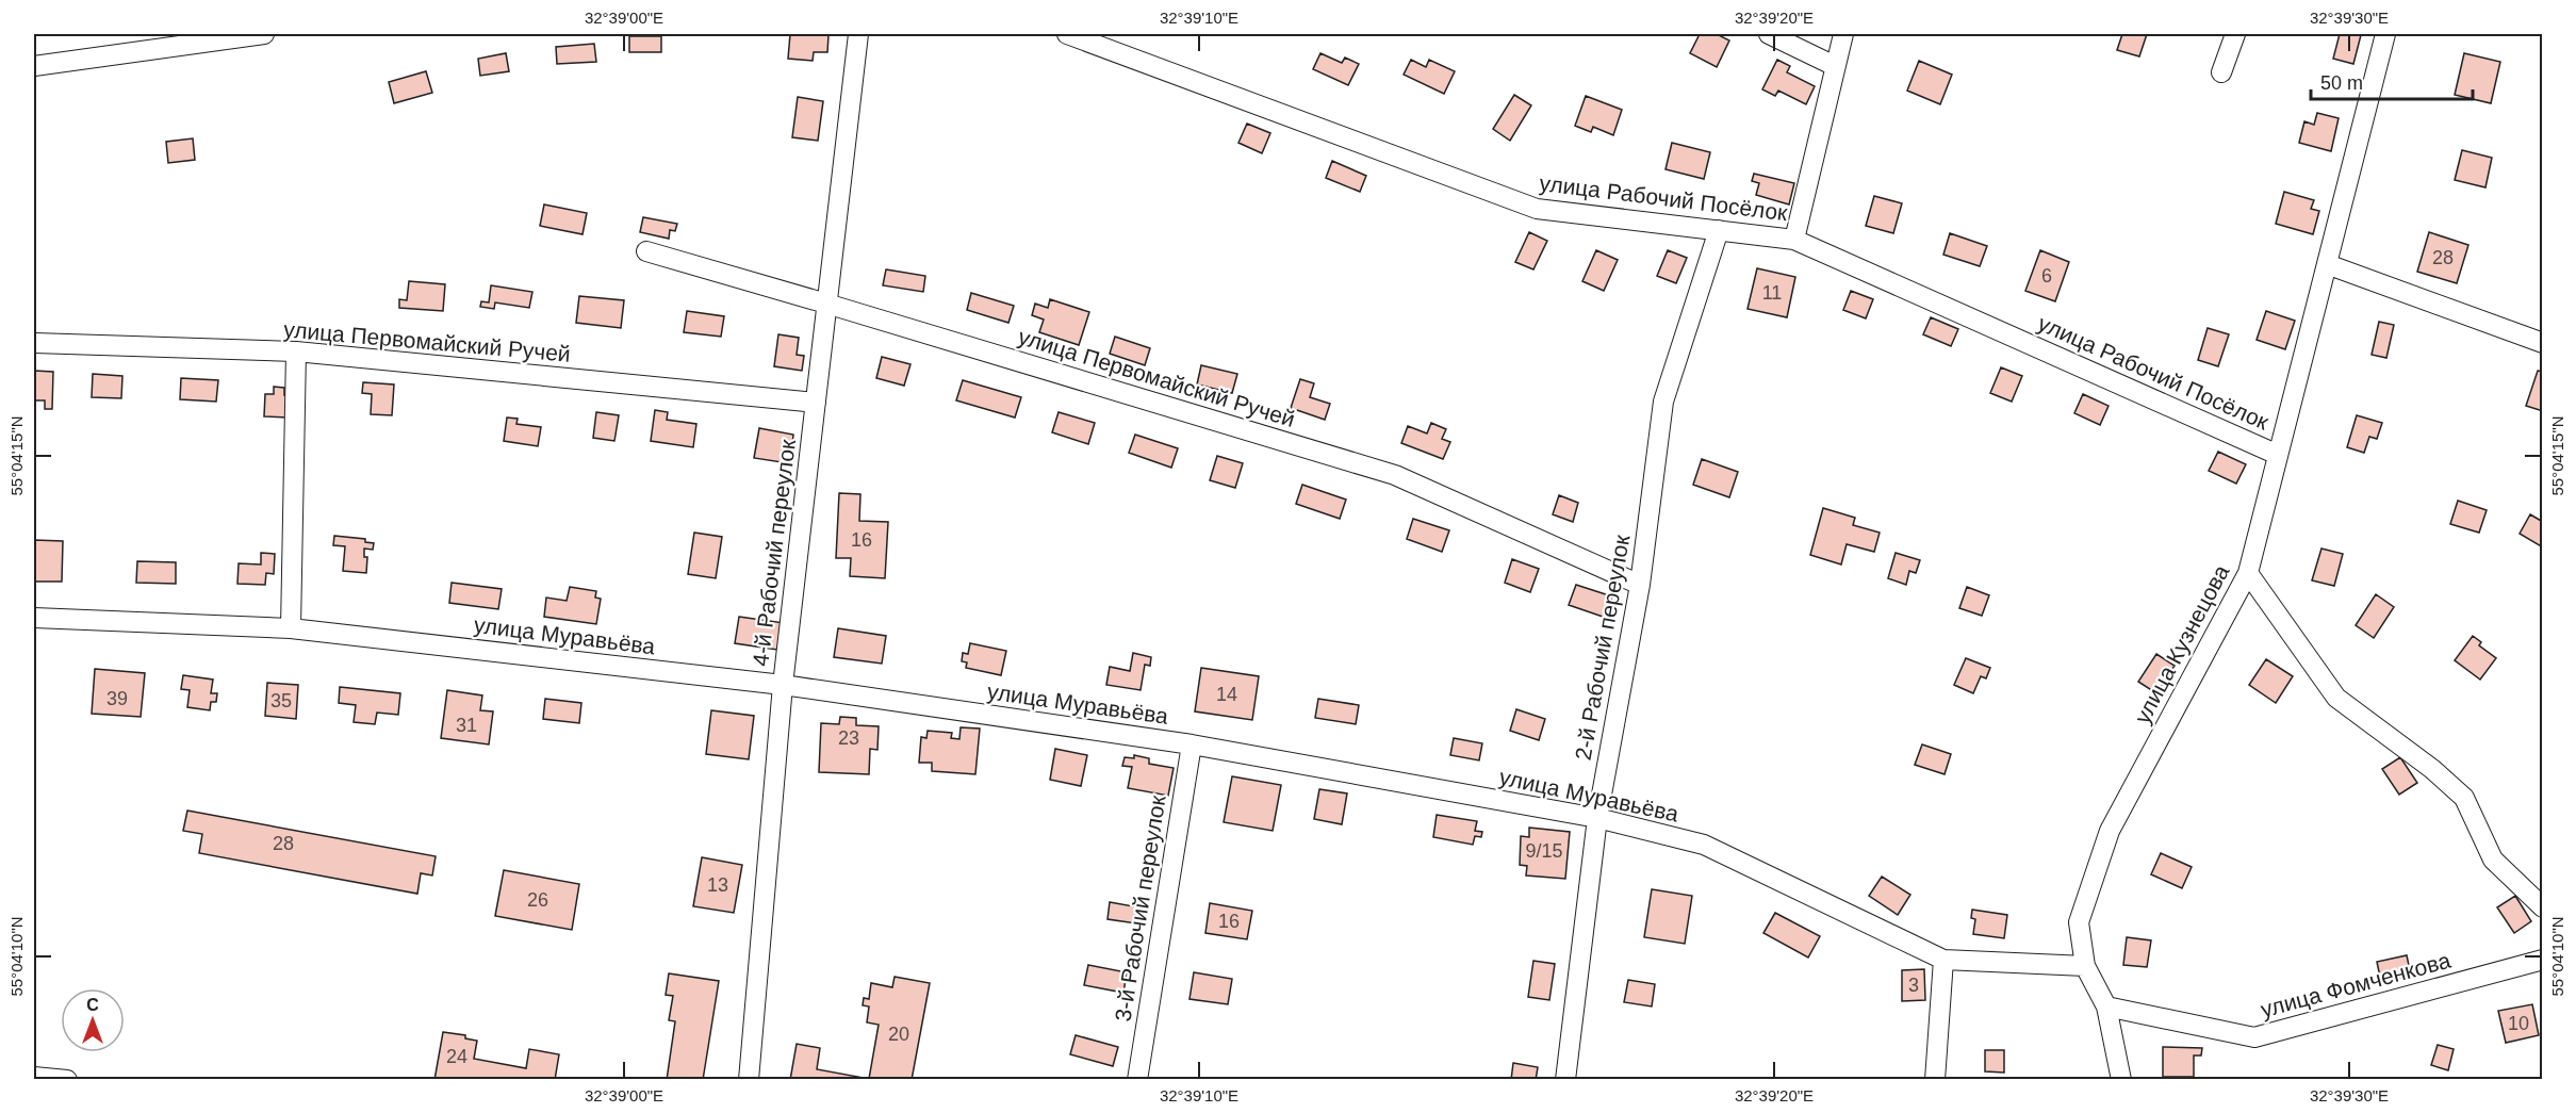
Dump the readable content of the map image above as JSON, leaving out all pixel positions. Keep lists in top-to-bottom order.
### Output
{
  "streets": {
    "street": [
      "улица Рабочий Посёлок",
      "улица Первомайский Ручей",
      "4-й Рабочий переулок",
      "улица Муравьёва",
      "улица Кузнецова",
      "2-й Рабочий переулок",
      "3-й Рабочий переулок",
      "улица Фомченкова"
    ]
  },
  "crossings": [
    ["улица Рабочий Посёлок", "улица Кузнецова"],
    ["улица Рабочий Посёлок", "2-й Рабочий переулок"],
    ["улица Первомайский Ручей", "4-й Рабочий переулок"],
    ["улица Первомайский Ручей", "2-й Рабочий переулок"],
    ["4-й Рабочий переулок", "улица Муравьёва"],
    ["улица Муравьёва", "улица Кузнецова"],
    ["улица Муравьёва", "2-й Рабочий переулок"],
    ["улица Муравьёва", "3-й Рабочий переулок"],
    ["улица Кузнецова", "улица Фомченкова"]
  ],
  "house_numbers": [
    "28",
    "6",
    "11",
    "16",
    "14",
    "39",
    "35",
    "31",
    "23",
    "28",
    "9/15",
    "13",
    "26",
    "16",
    "3",
    "10",
    "20",
    "24"
  ],
  "scale_bar": "50 m",
  "north": "top",
  "coordinates": [
    "32°39'00\"E",
    "32°39'10\"E",
    "32°39'20\"E",
    "32°39'30\"E",
    "55°04'15\"N",
    "55°04'10\"N"
  ]
}
